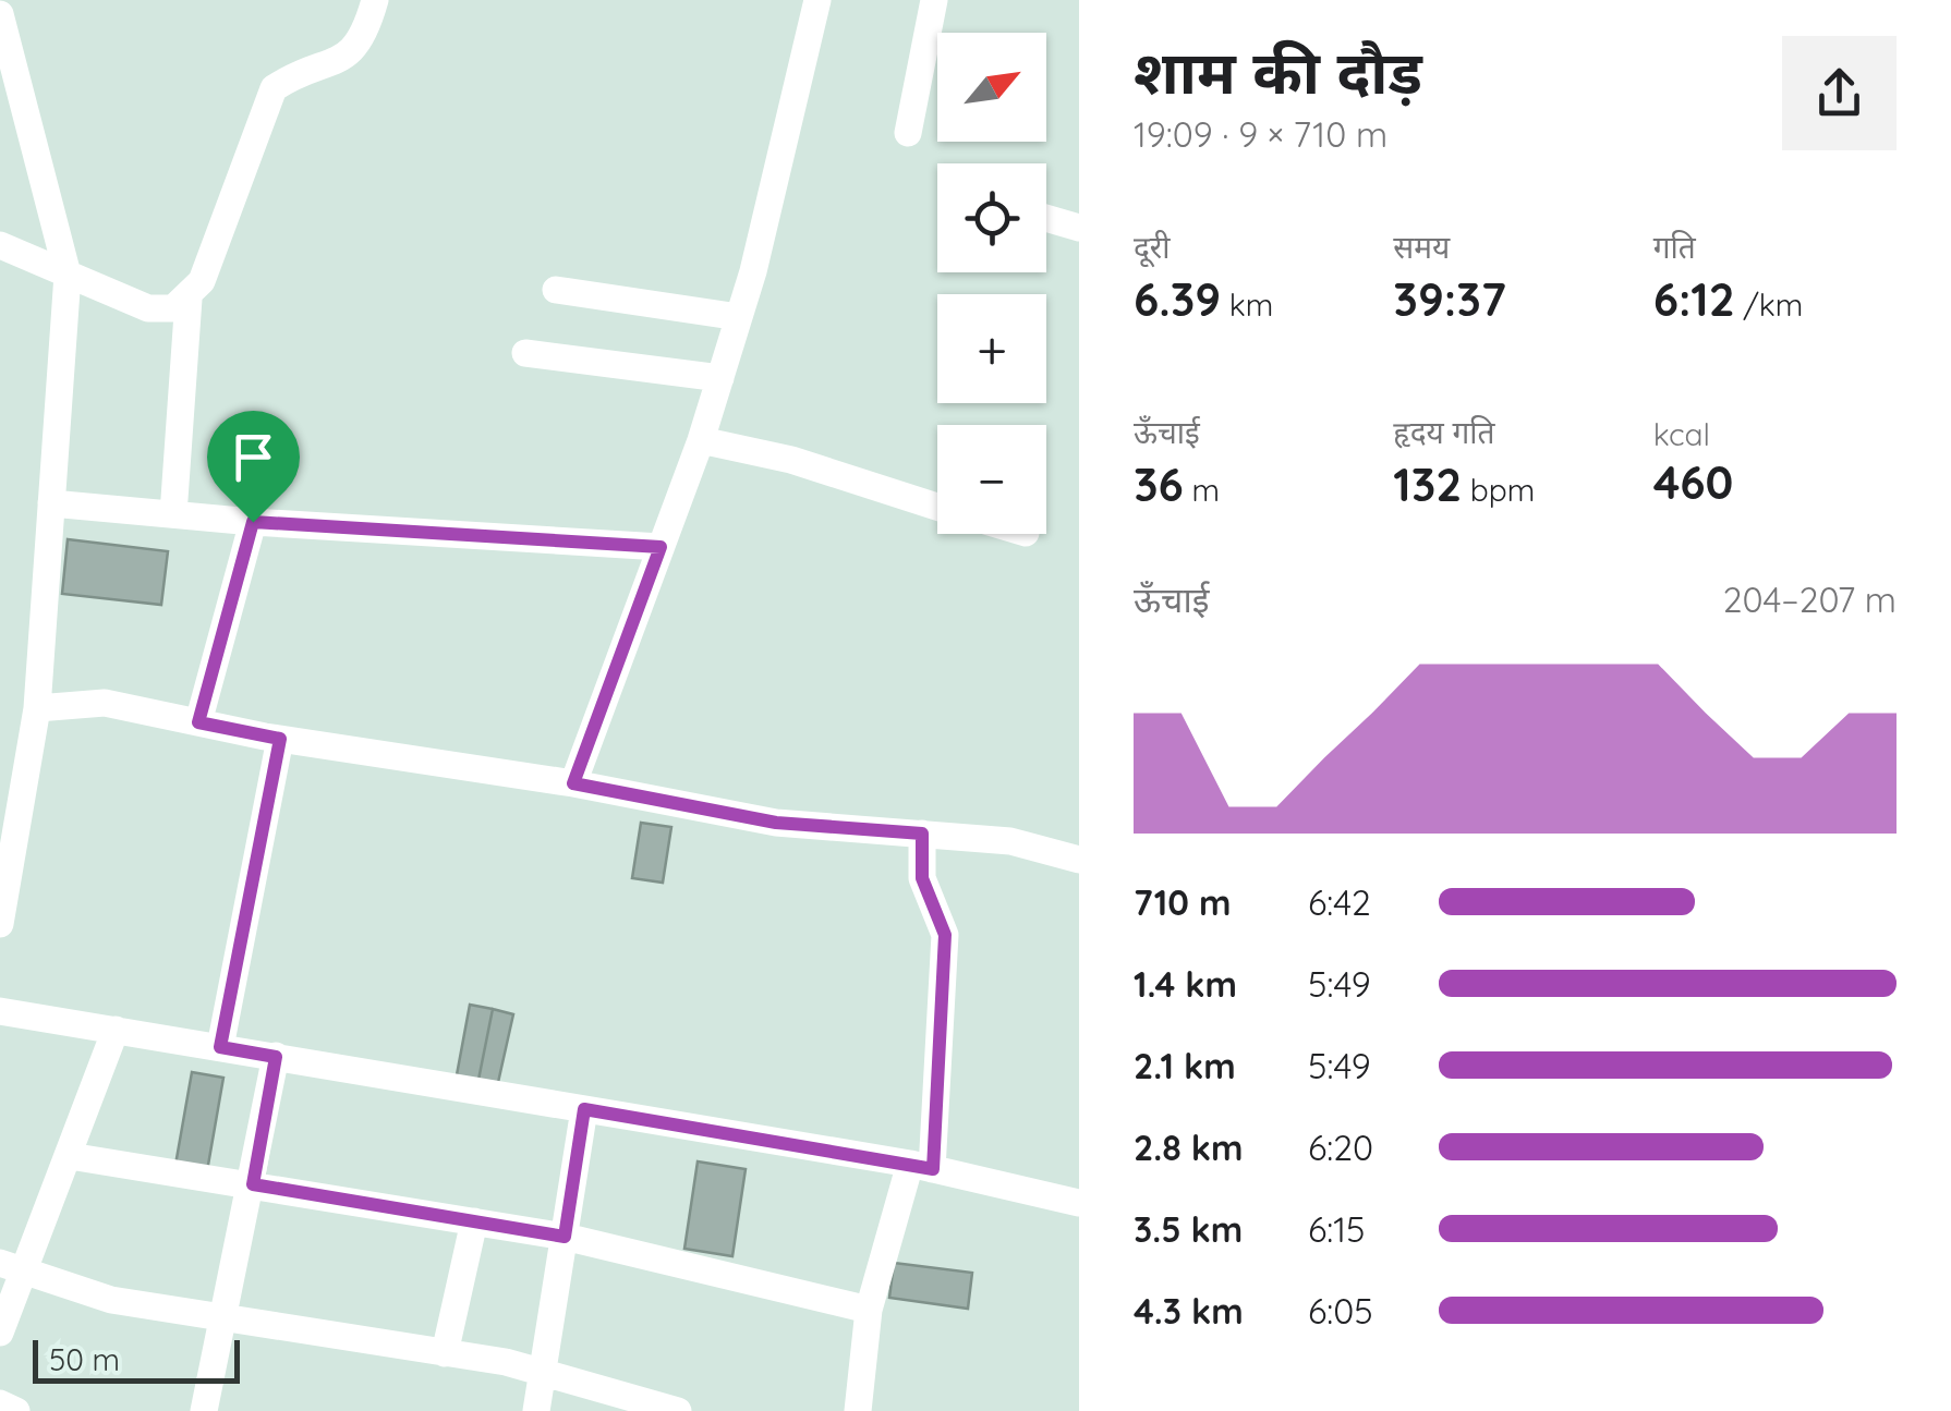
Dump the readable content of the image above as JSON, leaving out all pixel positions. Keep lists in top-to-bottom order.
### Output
{
  "scale_bar": "50 m",
  "north": "top right",
  "page": {
    "heading": ["शाम की दौड़", "19:09 · 9 × 710 m"],
    "map_buttons": ["+", "−"],
    "stats": [
      ["दूरी", "6.39 km"],
      ["समय", "39:37"],
      ["गति", "6:12 /km"],
      ["ऊँचाई", "36 m"],
      ["हृदय गति", "132 bpm"],
      ["kcal", "460"]
    ],
    "chart": ["ऊँचाई", "204–207 m"],
    "list": [
      {
        "name": "710 m",
        "note": "6:42"
      },
      {
        "name": "1.4 km",
        "note": "5:49"
      },
      {
        "name": "2.1 km",
        "note": "5:49"
      },
      {
        "name": "2.8 km",
        "note": "6:20"
      },
      {
        "name": "3.5 km",
        "note": "6:15"
      },
      {
        "name": "4.3 km",
        "note": "6:05"
      }
    ],
    "scale": "50 m"
  }
}
